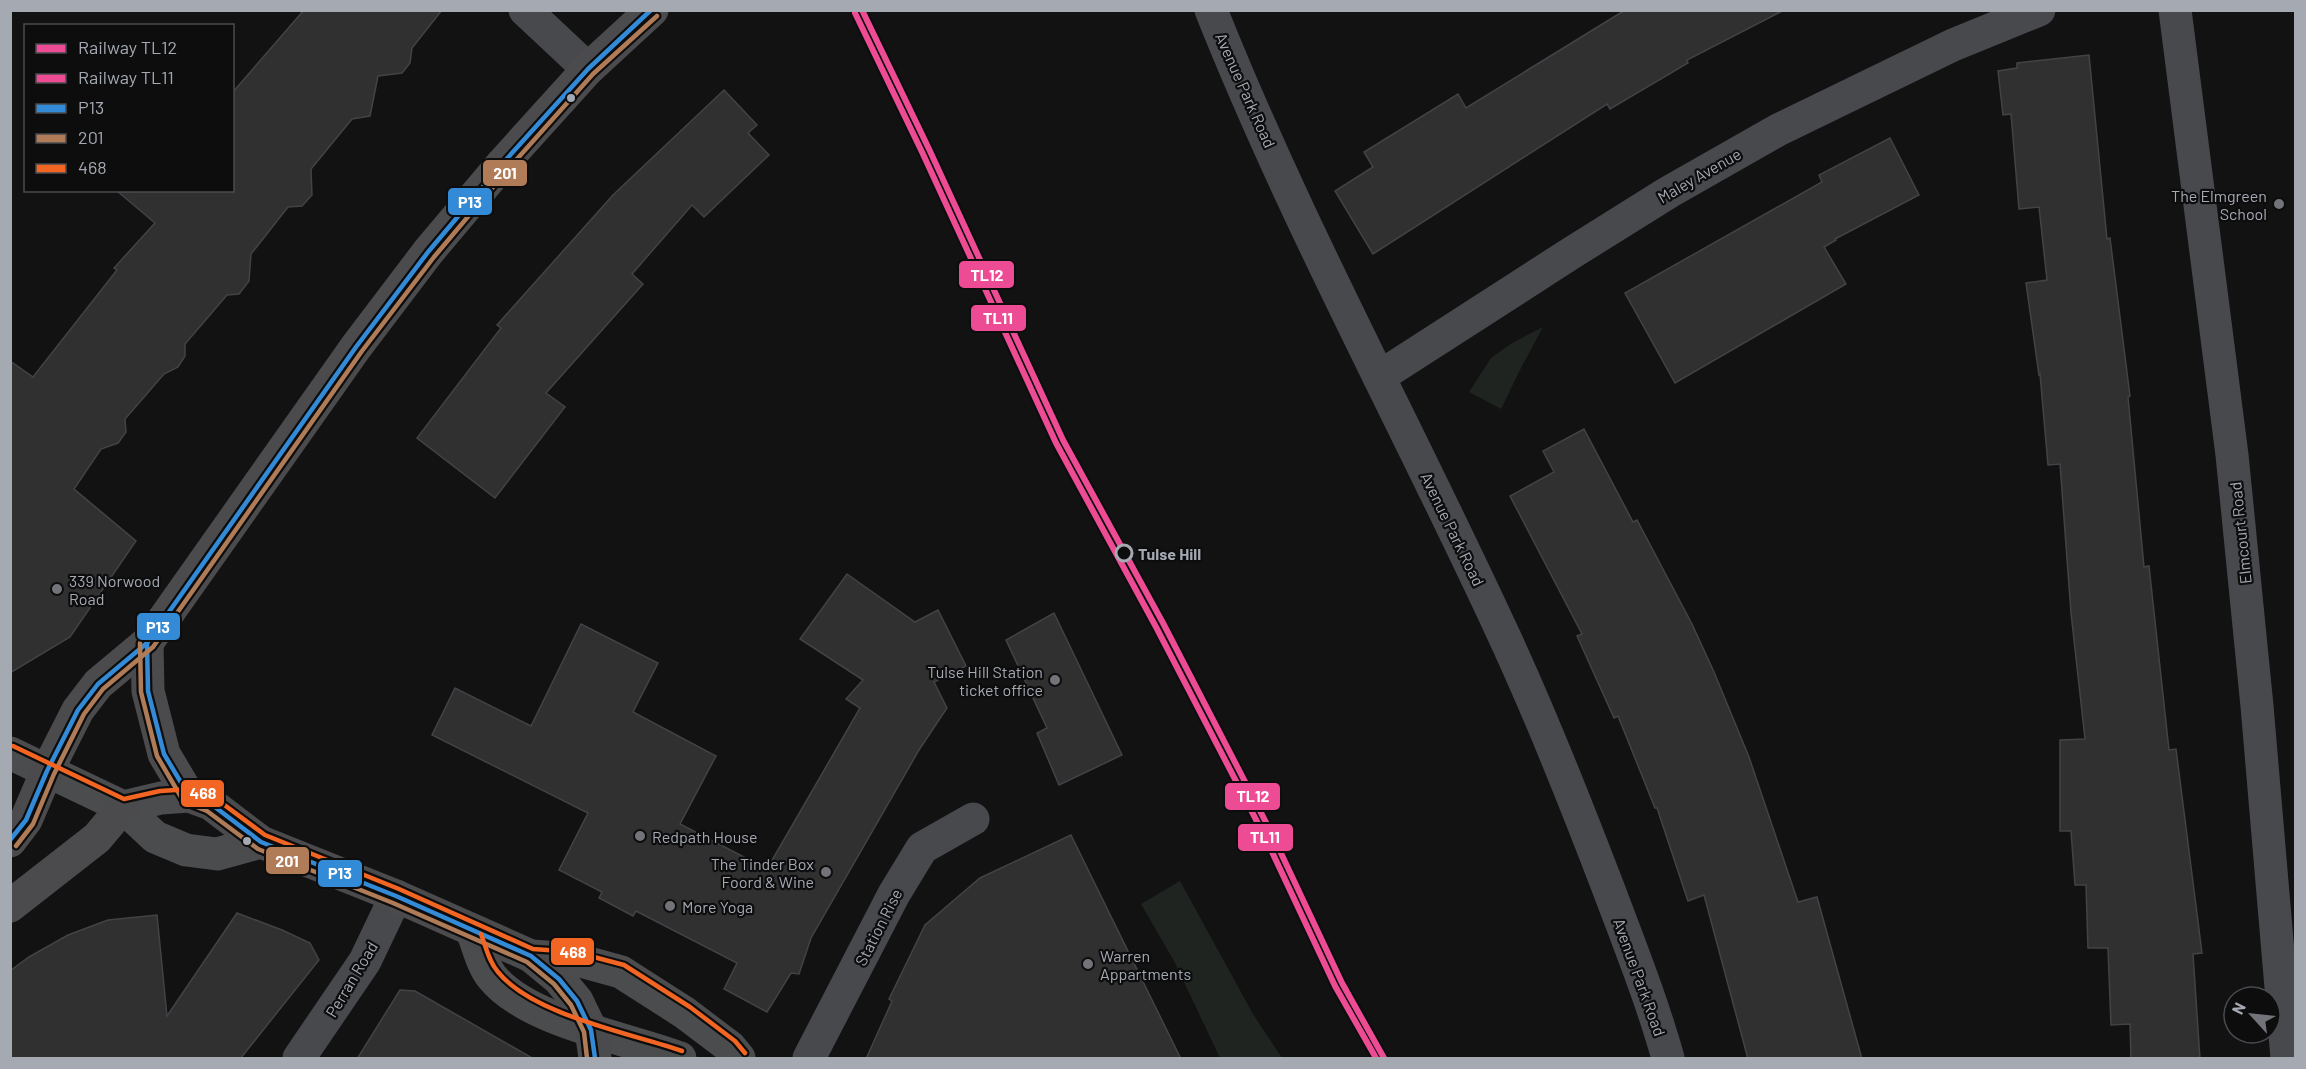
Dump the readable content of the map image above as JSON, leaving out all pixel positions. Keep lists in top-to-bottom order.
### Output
{
  "streets": {
    "street": [
      "Avenue Park Road",
      "Maley Avenue",
      "Elmcourt Road",
      "Station Rise",
      "Perran Road"
    ]
  },
  "crossings": [
    ["Avenue Park Road", "Maley Avenue"]
  ],
  "places": [
    "The Elmgreen School",
    "Tulse Hill",
    "339 Norwood Road",
    "Tulse Hill Station ticket office",
    "Redpath House",
    "The Tinder Box Foord & Wine",
    "More Yoga",
    "Warren Appartments"
  ],
  "lines": [
    "rail line TL12",
    "transit line P13",
    "rail line TL11",
    "transit line 201",
    "transit line 468"
  ],
  "legend": [
    "Railway TL12",
    "Railway TL11",
    "P13",
    "201",
    "468"
  ],
  "north": "top left"
}
